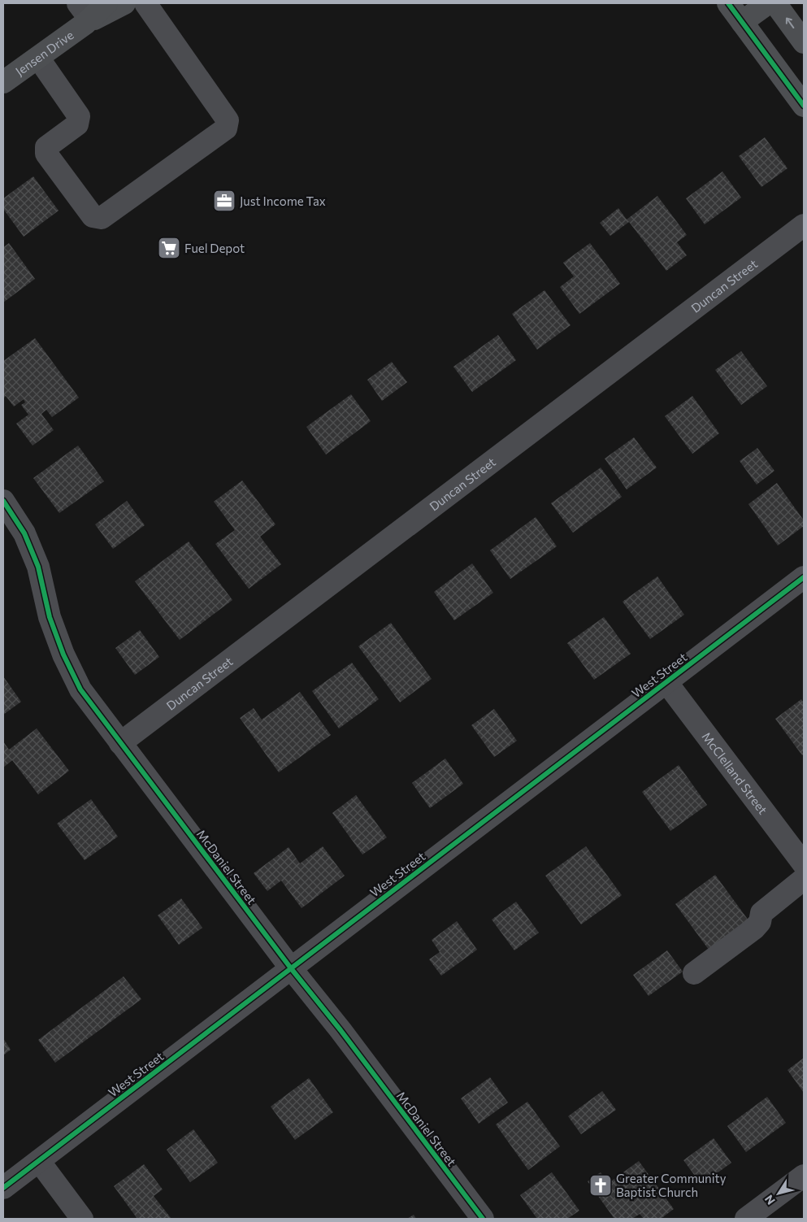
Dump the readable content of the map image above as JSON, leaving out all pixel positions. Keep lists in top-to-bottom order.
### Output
{
  "streets": {
    "main road": ["Jensen Drive"],
    "street": [
      "Duncan Street",
      "West Street",
      "McClelland Street",
      "McDaniel Street"
    ]
  },
  "crossings": [
    ["Duncan Street", "McDaniel Street"],
    ["West Street", "McClelland Street"],
    ["West Street", "McDaniel Street"]
  ],
  "places": {
    "office": ["Just Income Tax"],
    "supermarket": ["Fuel Depot"],
    "church": ["Greater Community Baptist Church"]
  },
  "north": "bottom left"
}
